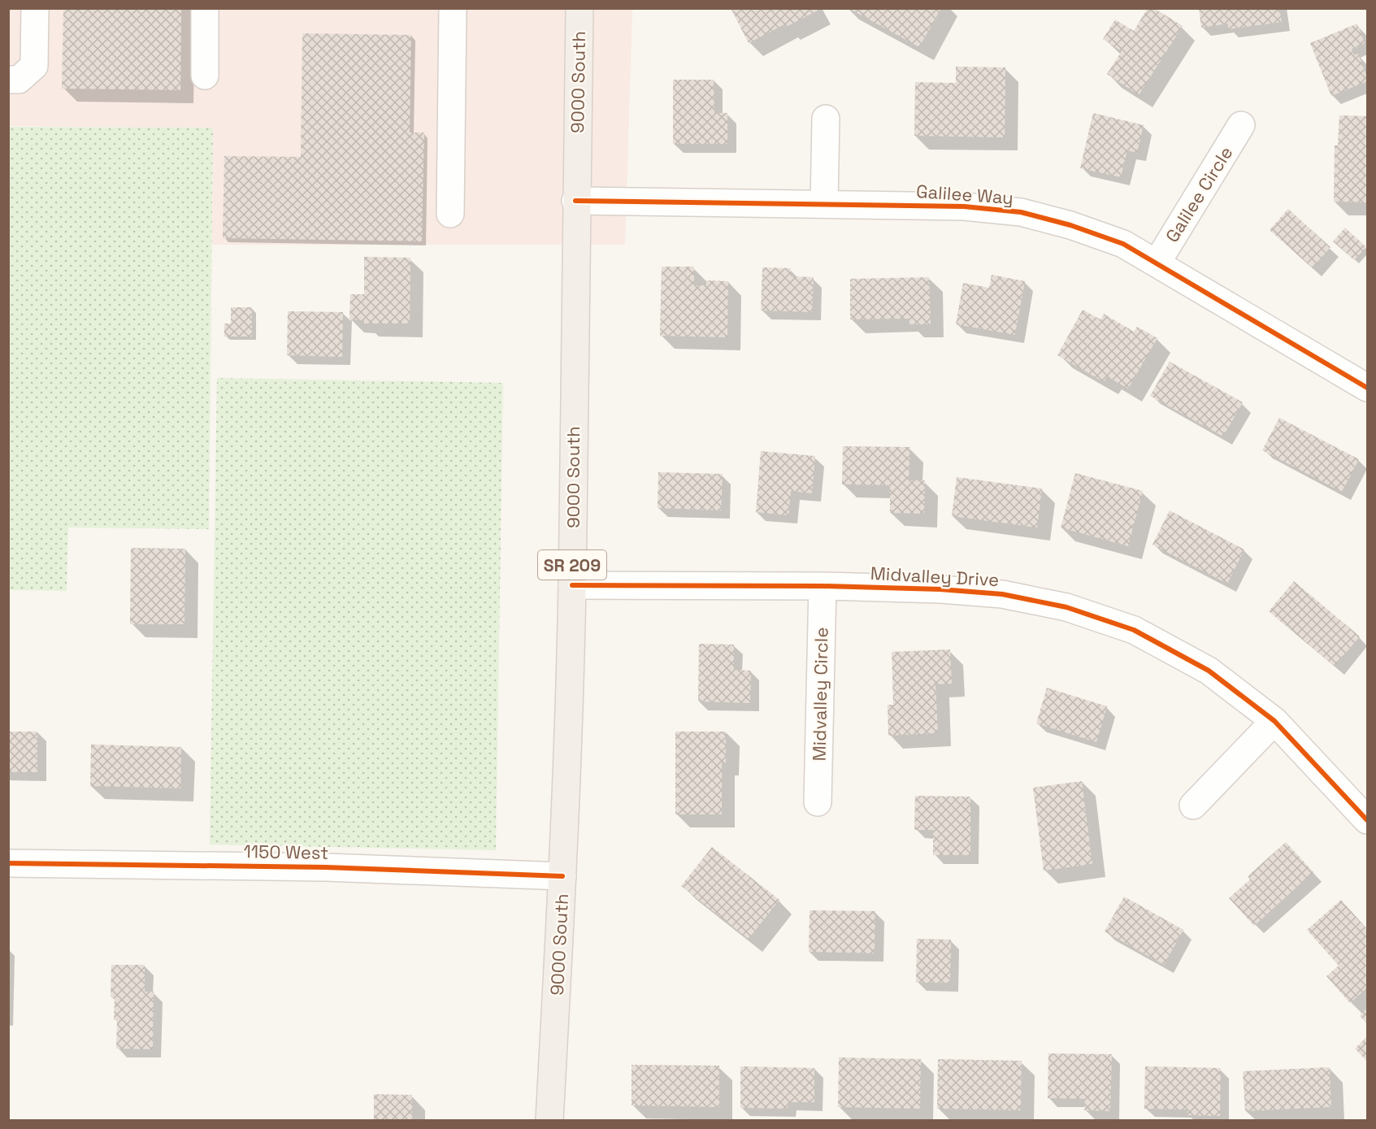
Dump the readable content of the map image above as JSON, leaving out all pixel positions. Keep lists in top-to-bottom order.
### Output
{
  "streets": {
    "main road": ["9000 South", "SR 209"],
    "street": [
      "Galilee Way",
      "Galilee Circle",
      "Midvalley Drive",
      "Midvalley Circle",
      "1150 West"
    ]
  },
  "crossings": [
    ["9000 South", "Galilee Way"],
    ["9000 South", "Midvalley Drive"],
    ["9000 South", "1150 West"],
    ["Galilee Way", "Galilee Circle"],
    ["Midvalley Drive", "Midvalley Circle"]
  ]
}
